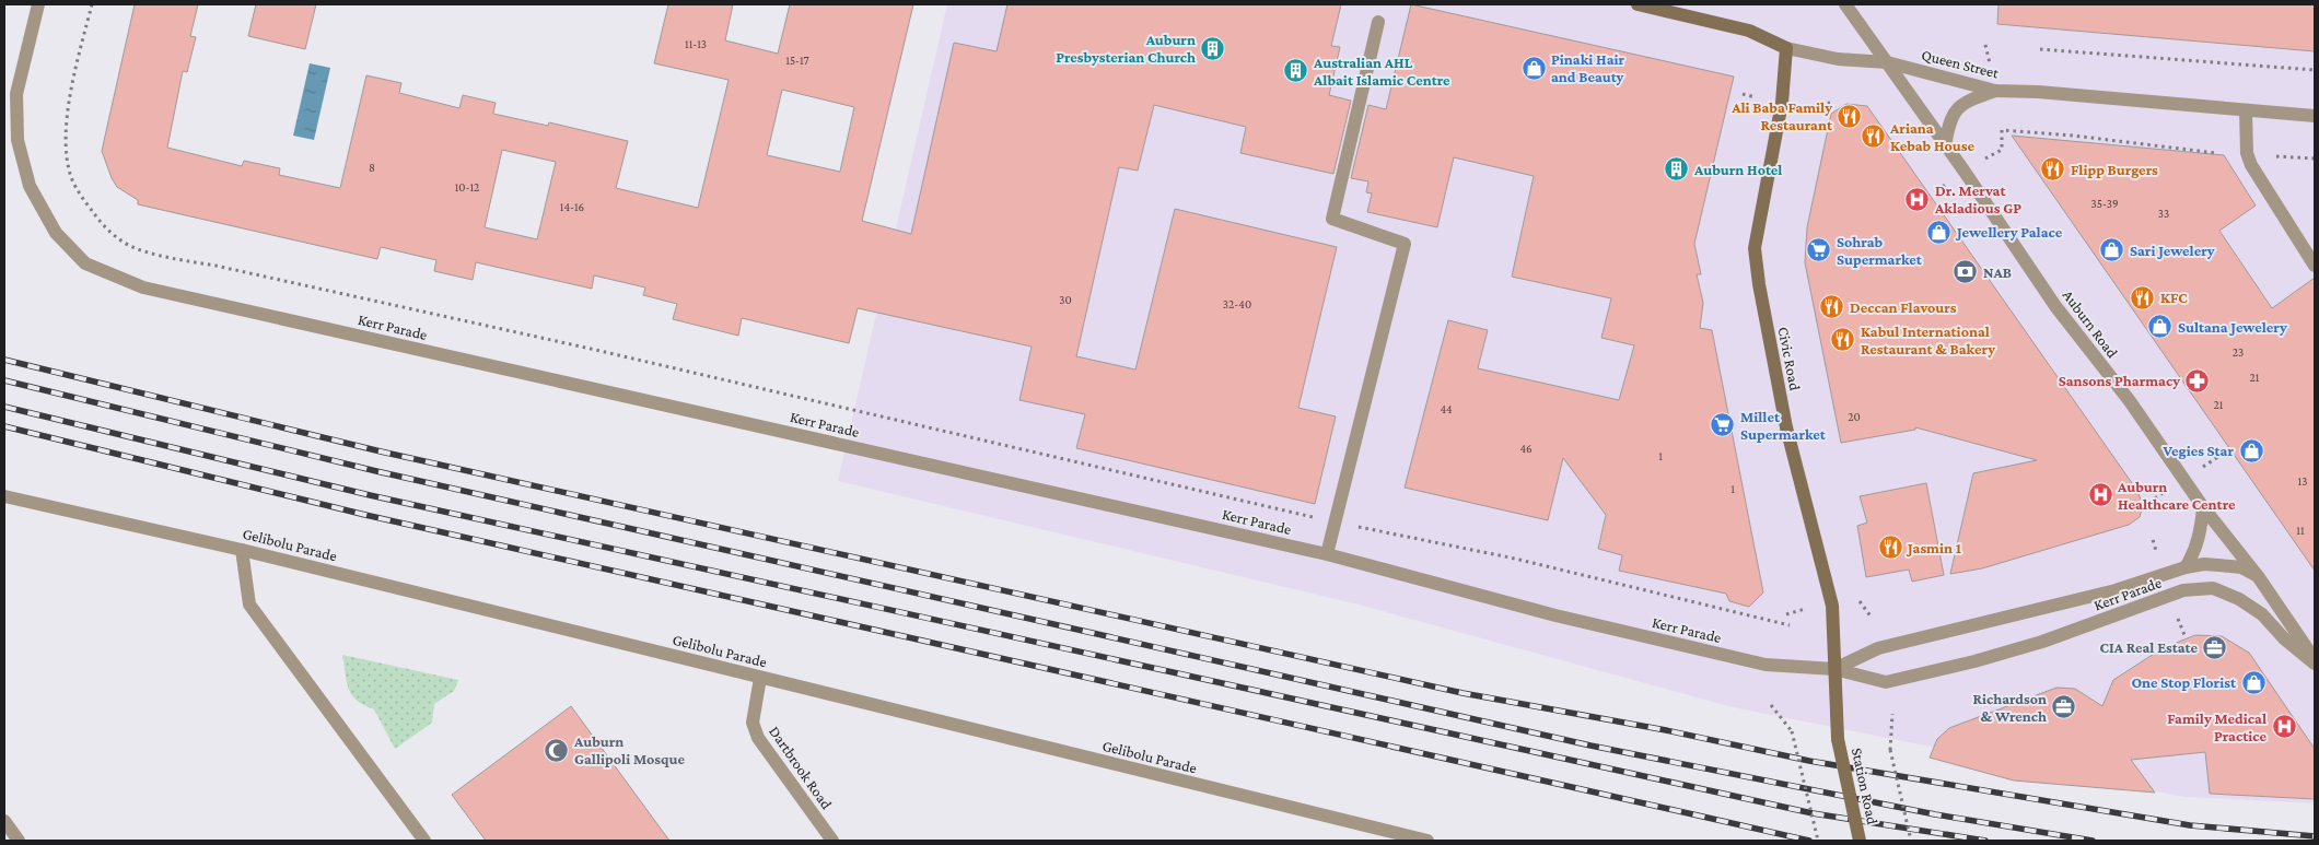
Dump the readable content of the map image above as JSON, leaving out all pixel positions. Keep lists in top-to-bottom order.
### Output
{
  "streets": {
    "street": [
      "Queen Street",
      "Auburn Road",
      "Kerr Parade",
      "Civic Road",
      "Gelibolu Parade",
      "Dartbrook Road",
      "Station Road"
    ]
  },
  "crossings": [
    ["Queen Street", "Auburn Road"],
    ["Queen Street", "Civic Road"],
    ["Auburn Road", "Kerr Parade"],
    ["Kerr Parade", "Civic Road"],
    ["Civic Road", "Station Road"],
    ["Gelibolu Parade", "Dartbrook Road"]
  ],
  "places": {
    "building": ["Auburn Presbysterian Church", "Australian AHL Albait Islamic Centre", "Auburn Hotel"],
    "shop": [
      "Pinaki Hair and Beauty",
      "Jewellery Palace",
      "Sari Jewelery",
      "Sultana Jewelery",
      "Vegies Star",
      "One Stop Florist"
    ],
    "restaurant": [
      "Ali Baba Family Restaurant",
      "Ariana Kebab House",
      "Flipp Burgers",
      "KFC",
      "Deccan Flavours",
      "Kabul International Restaurant & Bakery",
      "Jasmin 1"
    ],
    "hospital": ["Dr. Mervat Akladious GP", "Auburn Healthcare Centre", "Family Medical Practice"],
    "supermarket": ["Sohrab Supermarket", "Millet Supermarket"],
    "bank": ["NAB"],
    "pharmacy": ["Sansons Pharmacy"],
    "office": ["CIA Real Estate", "Richardson & Wrench"],
    "mosque": ["Auburn Gallipoli Mosque"]
  },
  "house_numbers": [
    "11-13",
    "15-17",
    "8",
    "10-12",
    "35-39",
    "14-16",
    "33",
    "30",
    "32-40",
    "23",
    "21",
    "21",
    "44",
    "20",
    "46",
    "1",
    "13",
    "1",
    "11"
  ]
}
